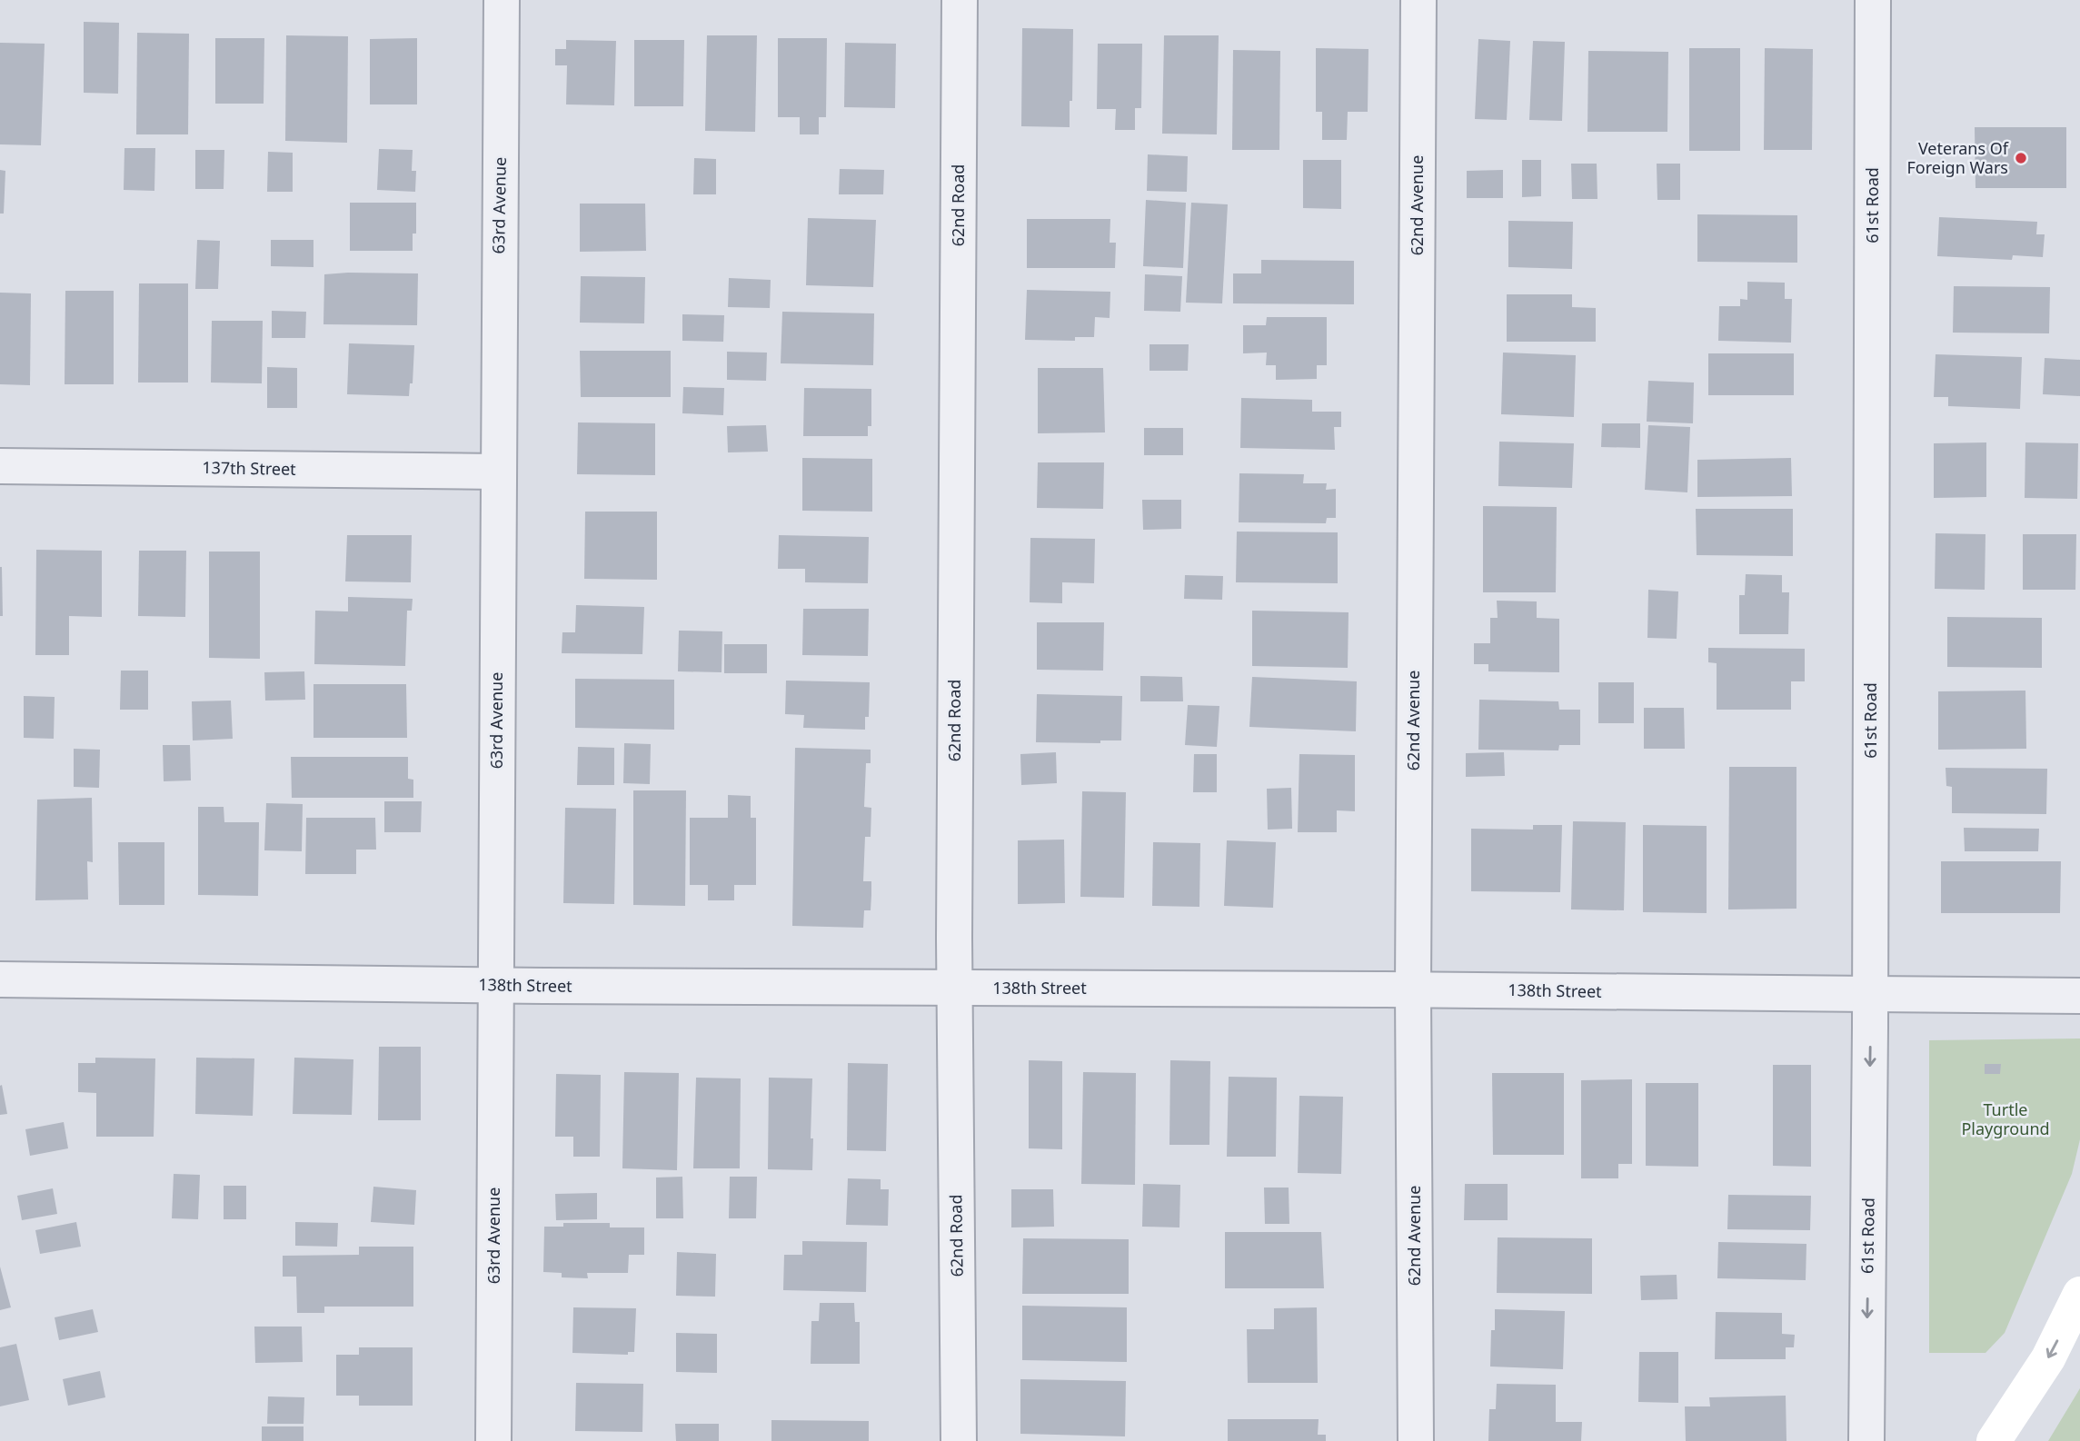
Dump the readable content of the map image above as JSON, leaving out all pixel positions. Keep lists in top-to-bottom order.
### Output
{
  "streets": {
    "street": [
      "63rd Avenue",
      "62nd Road",
      "62nd Avenue",
      "61st Road",
      "137th Street",
      "138th Street"
    ]
  },
  "crossings": [
    ["63rd Avenue", "137th Street"],
    ["63rd Avenue", "138th Street"],
    ["62nd Road", "138th Street"],
    ["62nd Avenue", "138th Street"],
    ["61st Road", "138th Street"]
  ],
  "parks": ["Turtle Playground"],
  "places": ["Veterans Of Foreign Wars"]
}
